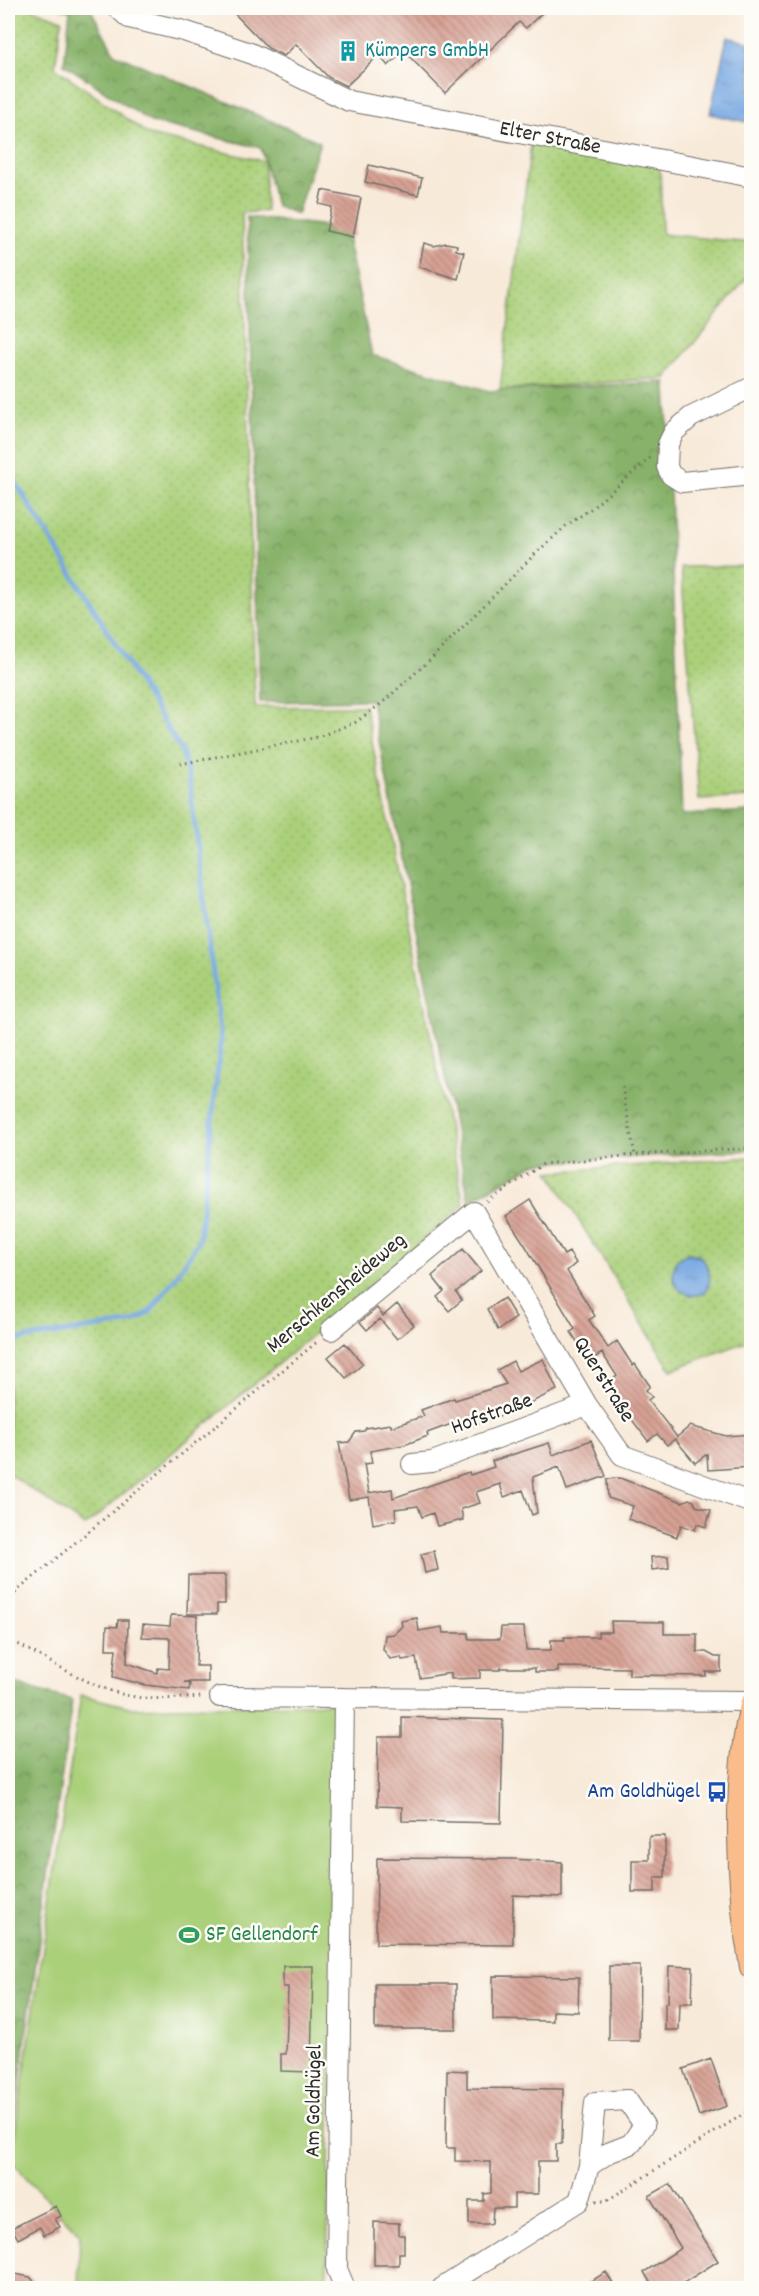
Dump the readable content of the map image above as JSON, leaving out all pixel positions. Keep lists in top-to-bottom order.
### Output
{
  "streets": {
    "street": [
      "Elter Straße",
      "Merschkensheideweg",
      "Querstraße",
      "Hofstraße",
      "Am Goldhügel"
    ]
  },
  "crossings": [
    ["Merschkensheideweg", "Querstraße"],
    ["Querstraße", "Hofstraße"]
  ],
  "places": {
    "building": ["Kümpers GmbH"],
    "bus stop": ["Am Goldhügel"],
    "sports": ["SF Gellendorf"]
  }
}
